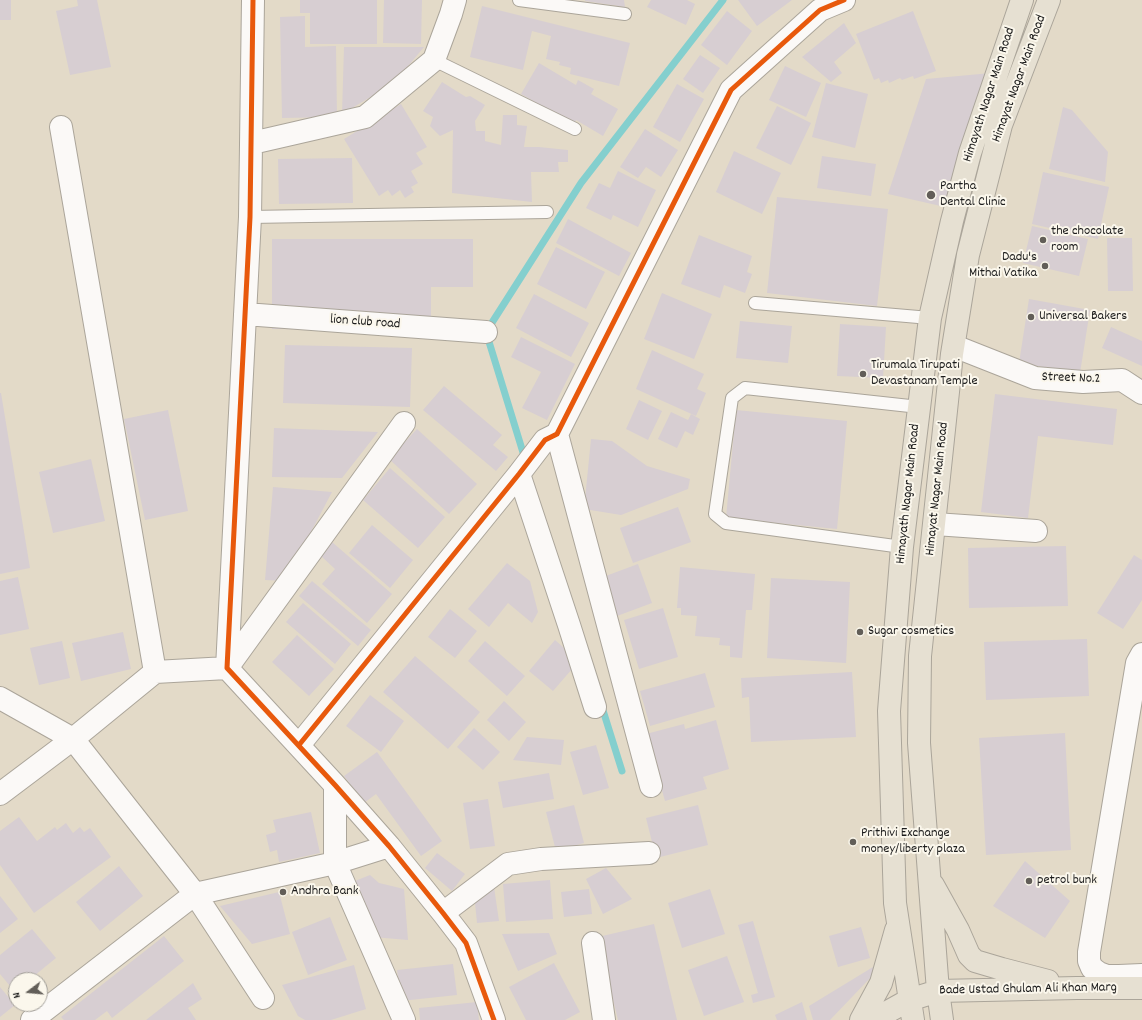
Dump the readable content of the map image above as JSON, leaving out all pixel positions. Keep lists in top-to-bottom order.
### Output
{
  "streets": {
    "main road": ["Himayat Nagar Main Road", "Himayath Nagar Main Road", "Bade Ustad Ghulam Ali Khan Marg"],
    "street": ["lion club road", "Street No.2"]
  },
  "crossings": [
    ["Himayat Nagar Main Road", "Street No.2"],
    ["Himayat Nagar Main Road", "Bade Ustad Ghulam Ali Khan Marg"],
    ["Himayath Nagar Main Road", "Bade Ustad Ghulam Ali Khan Marg"]
  ],
  "places": [
    "Partha Dental Clinic",
    "the chocolate room",
    "Dadu's Mithai Vatika",
    "Universal Bakers",
    "Tirumala Tirupati Devastanam Temple",
    "Sugar cosmetics",
    "Prithivi Exchange money/liberty plaza",
    "petrol bunk",
    "Andhra Bank"
  ],
  "north": "left"
}
